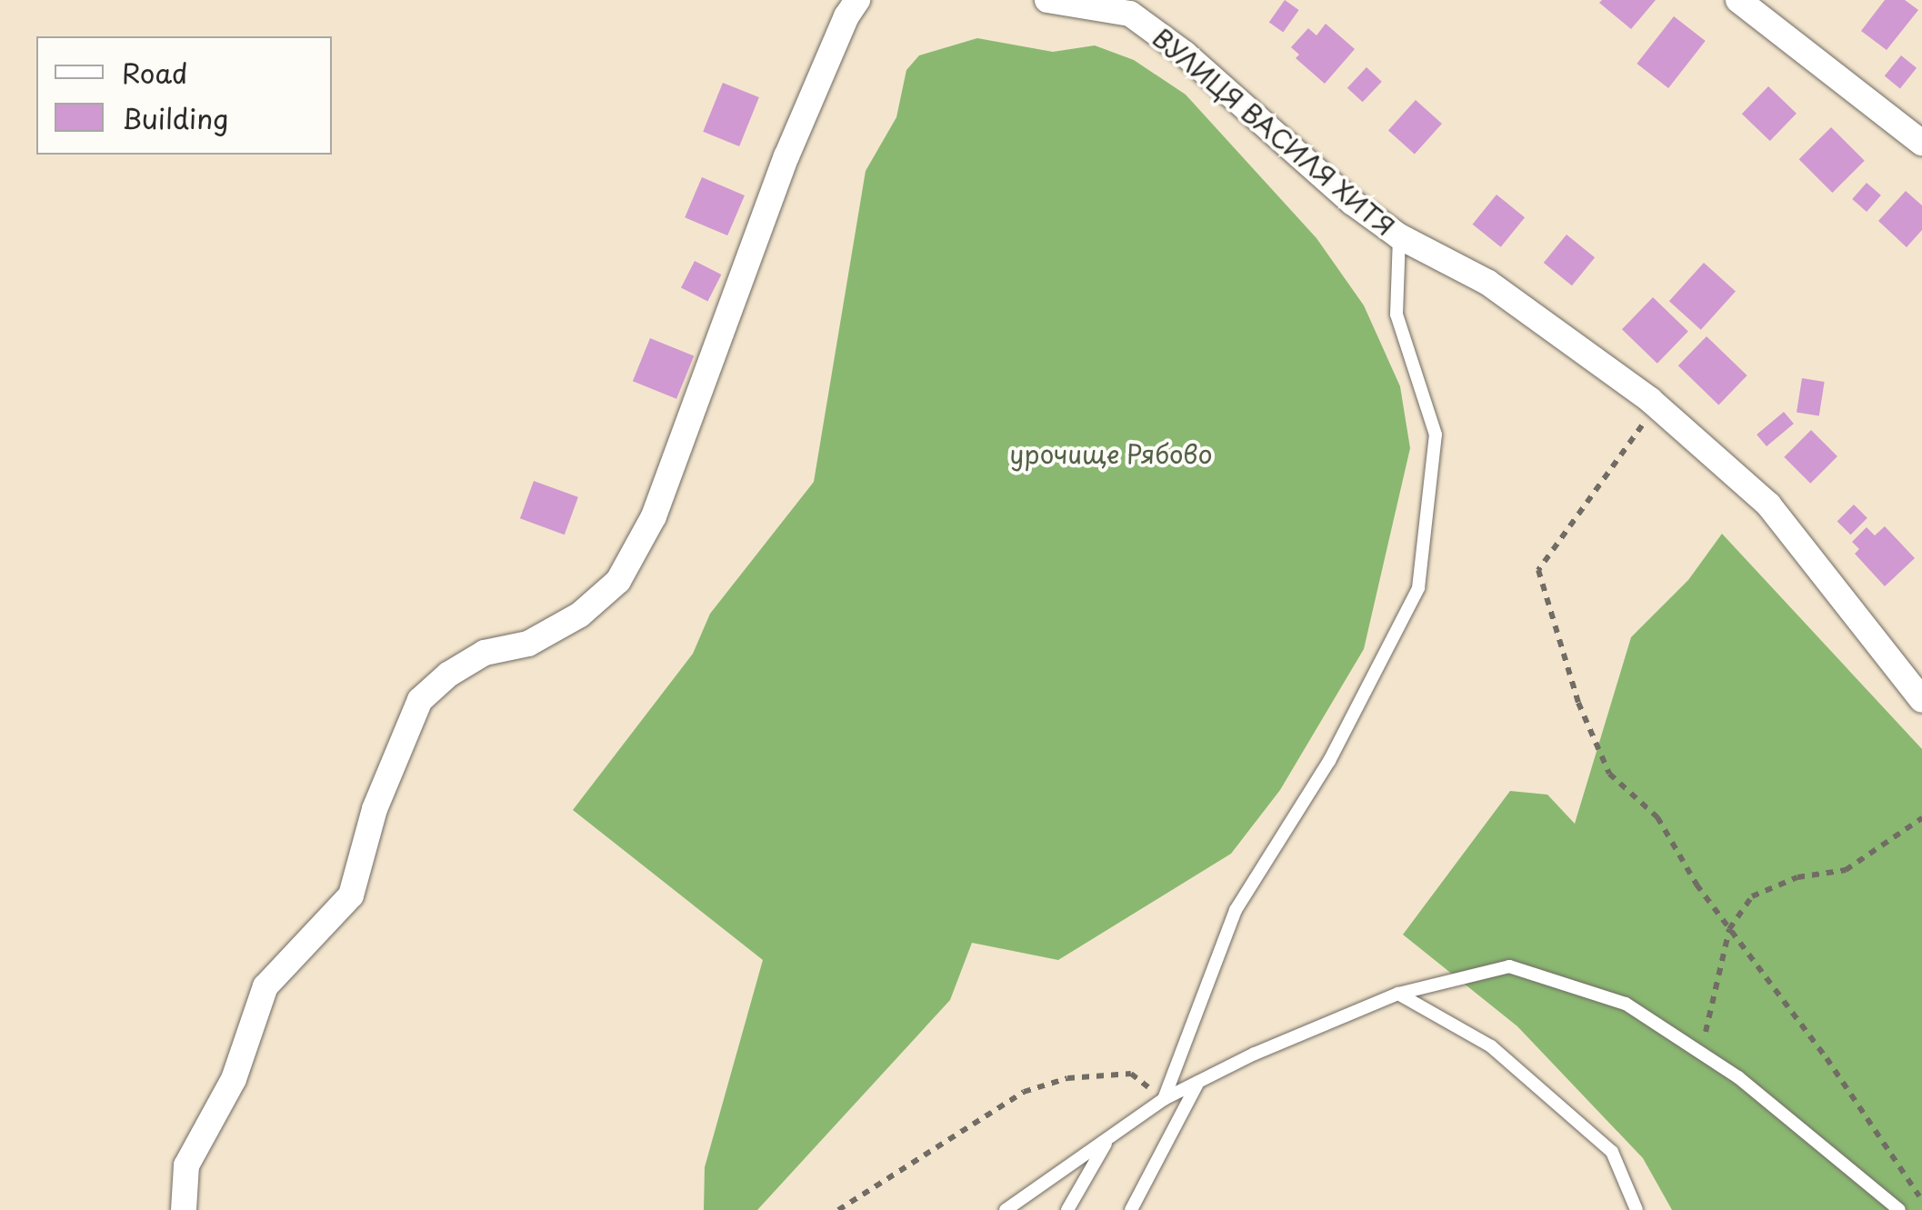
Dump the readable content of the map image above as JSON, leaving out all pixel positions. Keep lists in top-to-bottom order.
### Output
{
  "streets": {
    "street": ["ВУЛИЦЯ ВАСИЛЯ ХИТЯ"]
  },
  "parks": ["урочище Рябово"],
  "legend": ["Road", "Building"]
}
